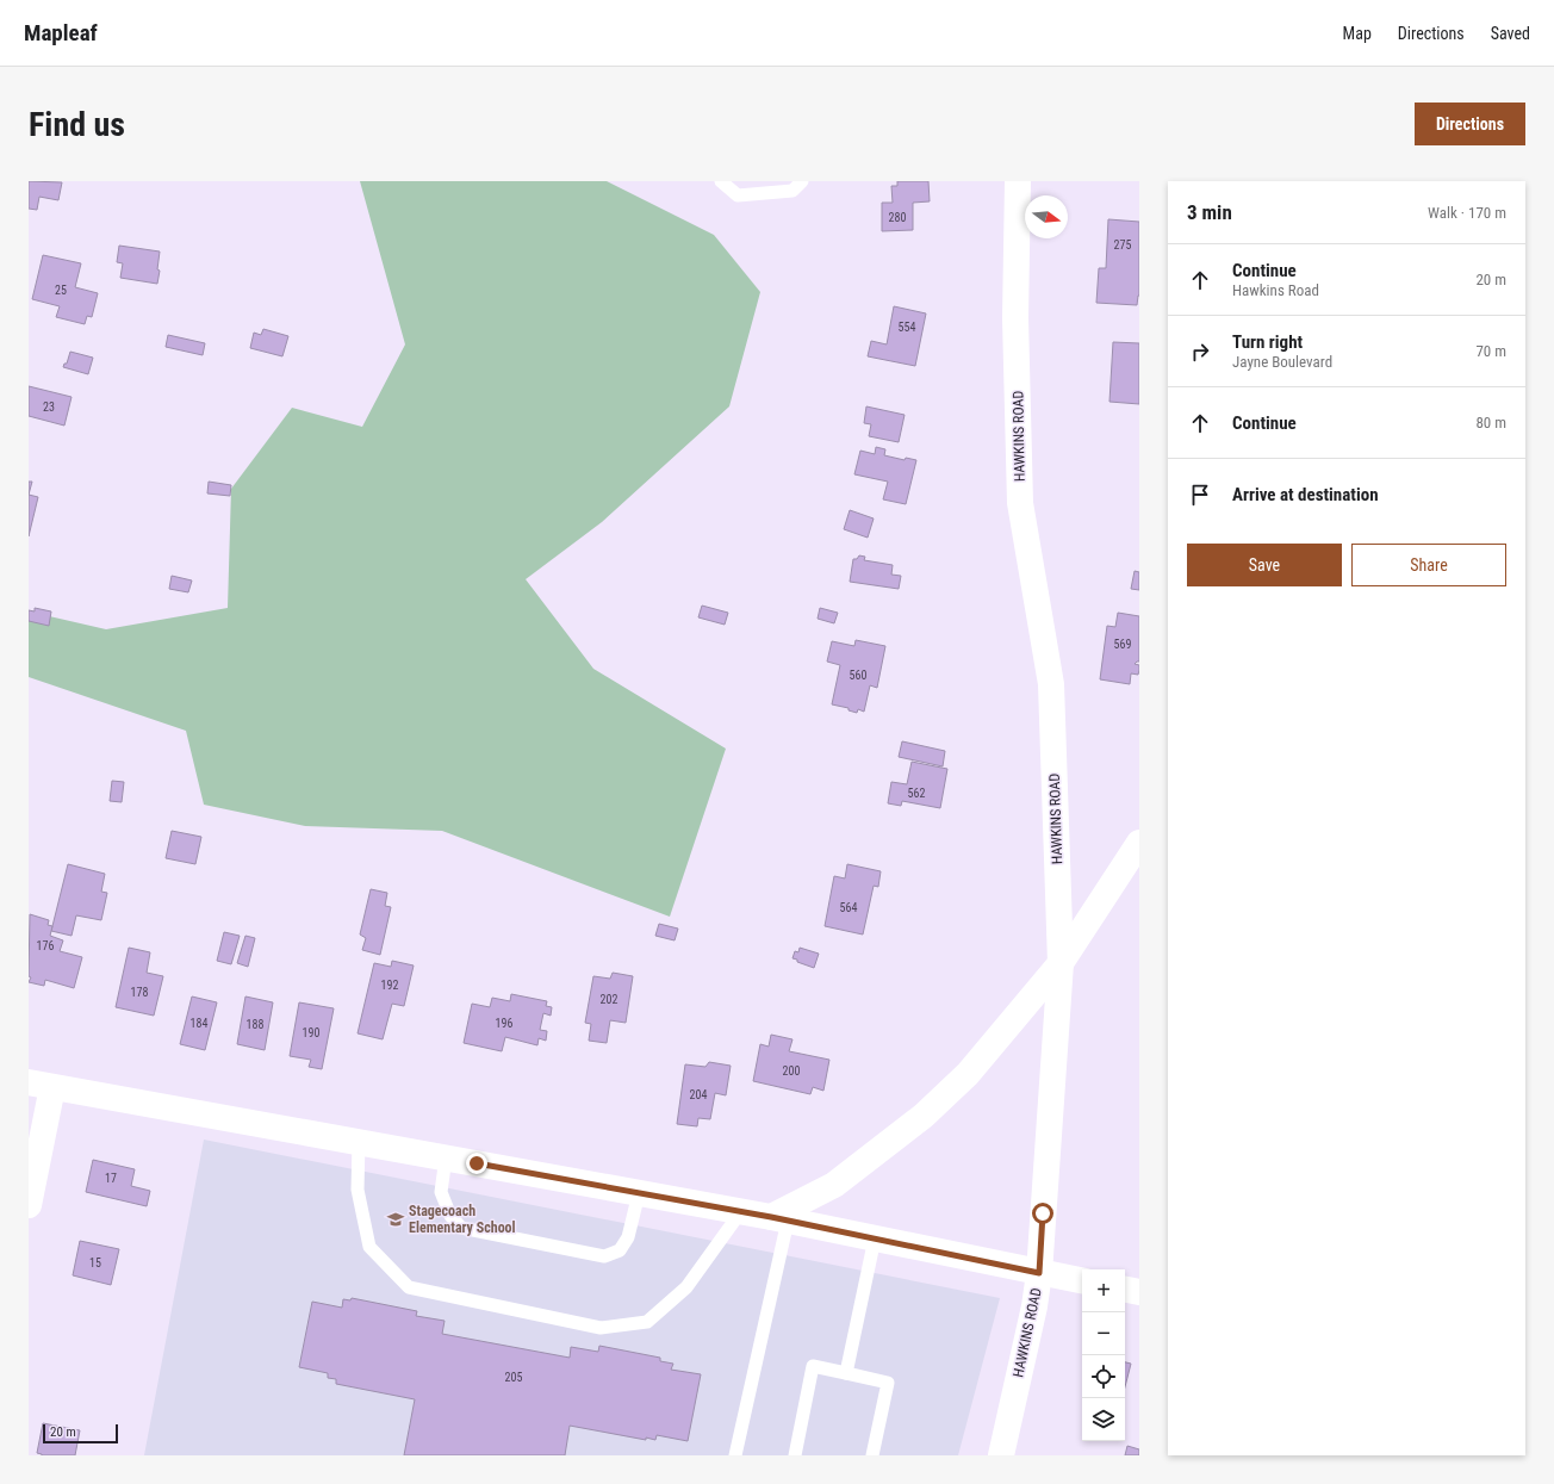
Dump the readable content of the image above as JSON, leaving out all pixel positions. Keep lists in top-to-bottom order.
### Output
{
  "streets": {
    "street": ["HAWKINS ROAD"]
  },
  "places": {
    "school or university": ["Stagecoach Elementary School"]
  },
  "house_numbers": [
    "280",
    "275",
    "25",
    "554",
    "23",
    "569",
    "560",
    "562",
    "564",
    "176",
    "192",
    "178",
    "202",
    "184",
    "196",
    "188",
    "190",
    "200",
    "204",
    "17",
    "15",
    "205"
  ],
  "scale_bar": "20 m",
  "north": "right",
  "page": {
    "header": "Mapleaf",
    "nav": ["Map", "Directions", "Saved"],
    "buttons": [
      "Directions",
      ["Save", "Share"]
    ],
    "title": "Find us",
    "heading": ["3 min", "Walk · 170 m"],
    "list": [
      ["Continue", "Hawkins Road", "20 m"],
      ["Turn right", "Jayne Boulevard", "70 m"],
      ["Continue", "80 m"],
      "Arrive at destination"
    ],
    "map_buttons": ["+", "−"],
    "scale": "20 m"
  }
}
